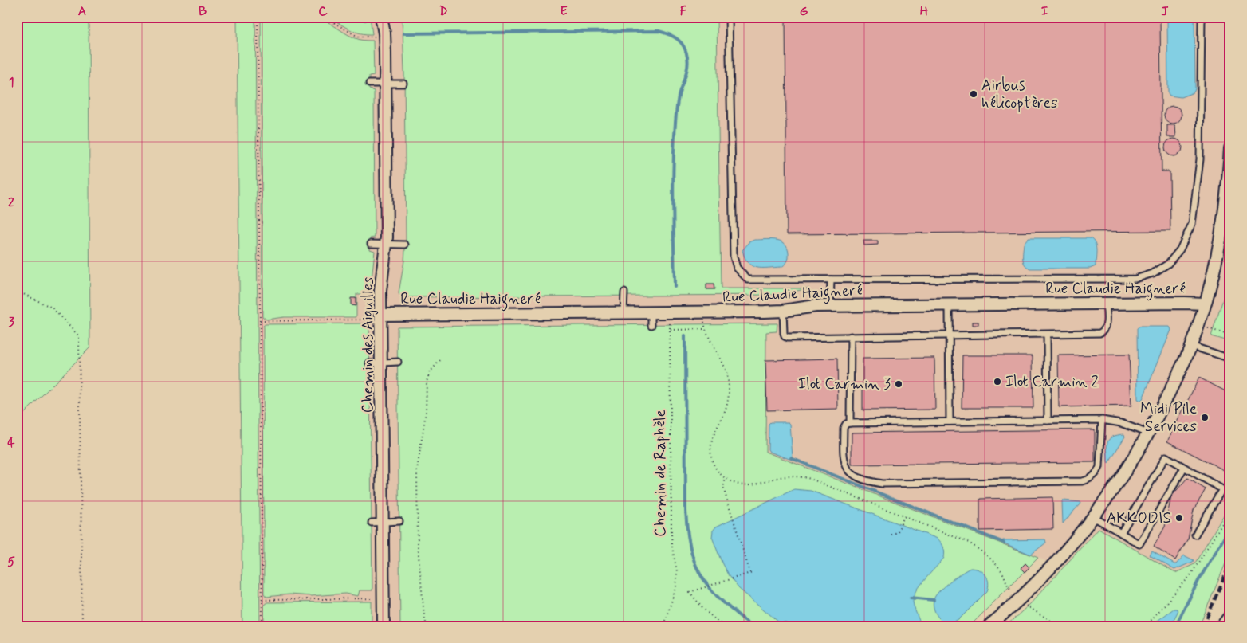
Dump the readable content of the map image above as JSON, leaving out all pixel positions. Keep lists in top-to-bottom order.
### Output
{
  "streets": {
    "street": ["Rue Claudie Haigneré", "Chemin des Aiguilles"],
    "path": ["Chemin de Raphèle"]
  },
  "crossings": [
    ["Rue Claudie Haigneré", "Chemin des Aiguilles"]
  ],
  "places": [
    "Airbus hélicoptères",
    "Ilot Carmin 2",
    "Ilot Carmin 3",
    "Midi Pile Services",
    "AKKODIS"
  ],
  "grid": {
    "columns": [
      "A",
      "B",
      "C",
      "D",
      "E",
      "F",
      "G",
      "H",
      "I",
      "J"
    ],
    "rows": [
      "1",
      "2",
      "3",
      "4",
      "5"
    ]
  }
}
